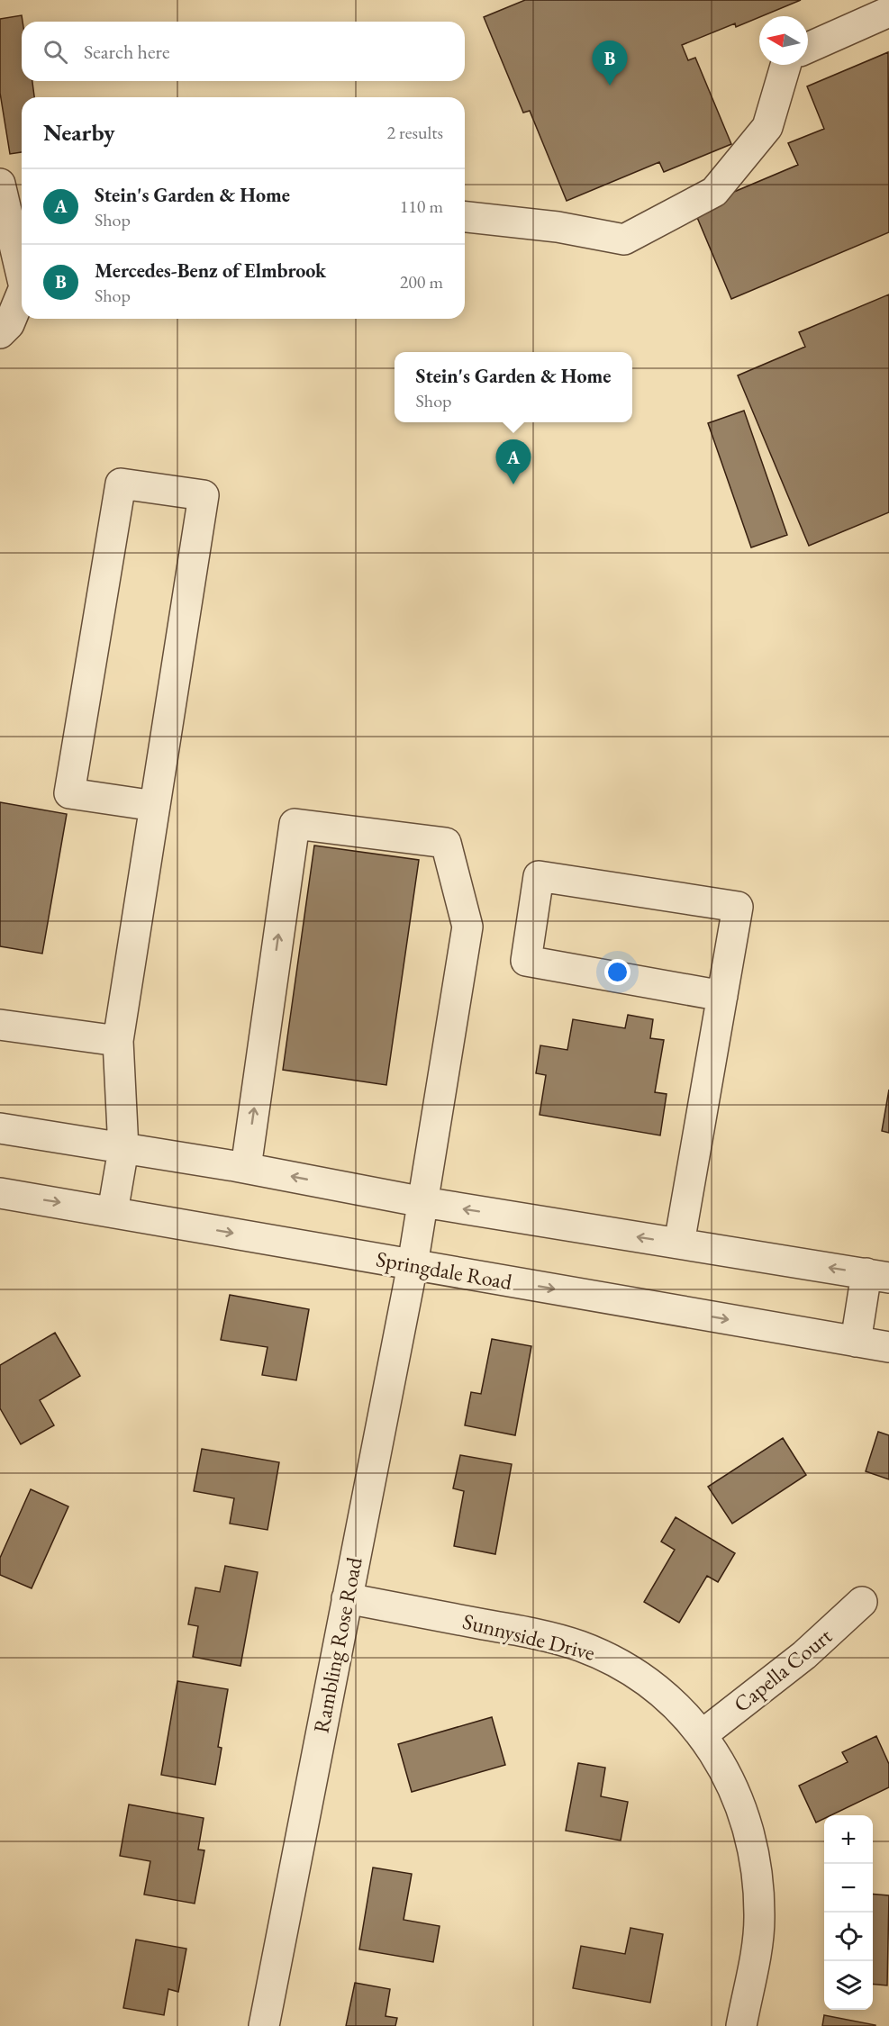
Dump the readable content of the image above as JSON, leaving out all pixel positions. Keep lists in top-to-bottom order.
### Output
{
  "streets": {
    "street": [
      "Springdale Road",
      "Sunnyside Drive",
      "Rambling Rose Road",
      "Capella Court"
    ]
  },
  "crossings": [
    ["Springdale Road", "Rambling Rose Road"],
    ["Sunnyside Drive", "Rambling Rose Road"],
    ["Sunnyside Drive", "Capella Court"]
  ],
  "north": "left",
  "page": {
    "search": "Search here",
    "pins": ["B", "A"],
    "heading": ["Nearby", "2 results"],
    "list": [
      {
        "mark": "A",
        "name": "Stein's Garden & Home",
        "note": "Shop",
        "value": "110 m"
      },
      {
        "mark": "B",
        "name": "Mercedes-Benz of Elmbrook",
        "note": "Shop",
        "value": "200 m"
      }
    ],
    "popup": ["Stein's Garden & Home", "Shop"],
    "map_buttons": ["+", "−"]
  }
}
